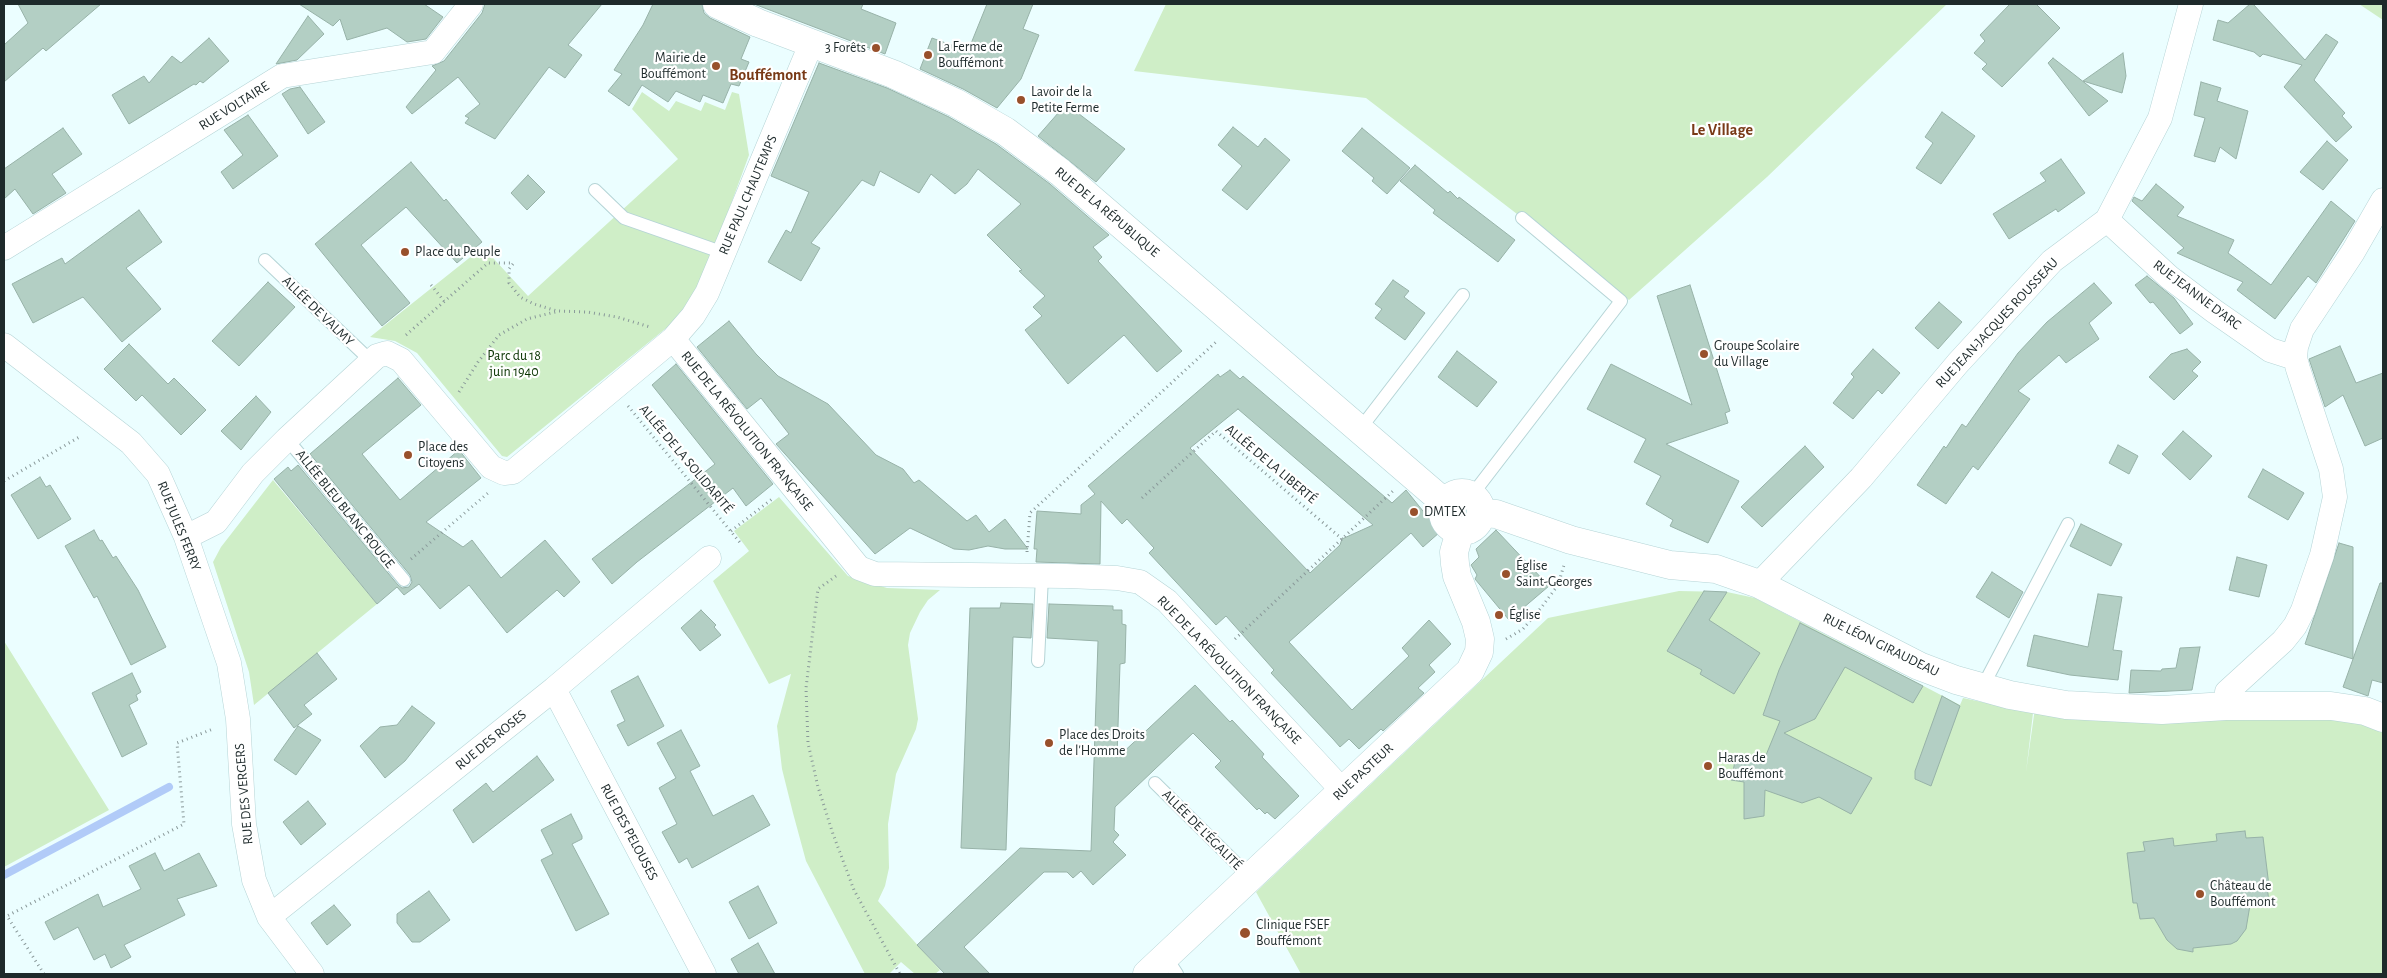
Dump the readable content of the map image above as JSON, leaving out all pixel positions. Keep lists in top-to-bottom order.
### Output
{
  "streets": {
    "street": [
      "RUE VOLTAIRE",
      "RUE PAUL CHAUTEMPS",
      "RUE DE LA RÉPUBLIQUE",
      "RUE JEANNE D'ARC",
      "RUE JEAN-JACQUES ROUSSEAU",
      "RUE DE LA RÉVOLUTION FRANÇAISE",
      "RUE JULES FERRY",
      "RUE LÉON GIRAUDEAU",
      "RUE DES ROSES",
      "RUE PASTEUR",
      "RUE DES VERGERS",
      "RUE DES PELOUSES"
    ],
    "lane": ["ALLÉE DE VALMY", "ALLÉE BLEU BLANC ROUGE", "ALLÉE DE L'ÉGALITÉ"],
    "path": ["ALLÉE DE LA SOLIDARITÉ", "ALLÉE DE LA LIBERTÉ"]
  },
  "crossings": [
    ["RUE PAUL CHAUTEMPS", "RUE DE LA RÉPUBLIQUE"],
    ["RUE PAUL CHAUTEMPS", "RUE DE LA RÉVOLUTION FRANÇAISE"],
    ["RUE DE LA RÉPUBLIQUE", "RUE LÉON GIRAUDEAU"],
    ["RUE JEANNE D'ARC", "RUE JEAN-JACQUES ROUSSEAU"],
    ["RUE JEAN-JACQUES ROUSSEAU", "RUE LÉON GIRAUDEAU"],
    ["RUE DE LA RÉVOLUTION FRANÇAISE", "ALLÉE DE LA SOLIDARITÉ"],
    ["RUE DE LA RÉVOLUTION FRANÇAISE", "RUE PASTEUR"],
    ["RUE JULES FERRY", "RUE DES VERGERS"],
    ["RUE DES ROSES", "RUE DES VERGERS"],
    ["RUE DES ROSES", "RUE DES PELOUSES"],
    ["RUE PASTEUR", "ALLÉE DE L'ÉGALITÉ"]
  ],
  "districts": ["Bouffémont", "Le Village"],
  "parks": ["Parc du 18 juin 1940"],
  "places": [
    "3 Forêts",
    "La Ferme de Bouffémont",
    "Mairie de Bouffémont",
    "Lavoir de la Petite Ferme",
    "Place du Peuple",
    "Groupe Scolaire du Village",
    "Place des Citoyens",
    "DMTEX",
    "Église Saint-Georges",
    "Église",
    "Place des Droits de l'Homme",
    "Haras de Bouffémont",
    "Château de Bouffémont",
    "Clinique FSEF Bouffémont"
  ]
}
